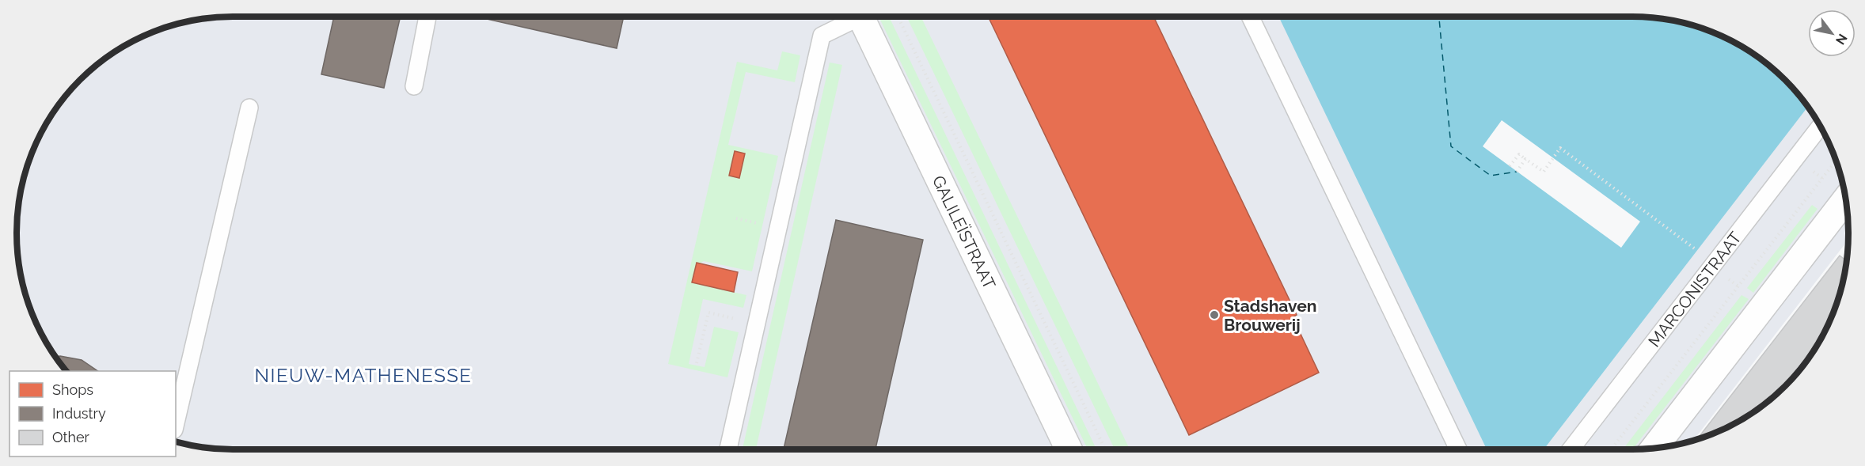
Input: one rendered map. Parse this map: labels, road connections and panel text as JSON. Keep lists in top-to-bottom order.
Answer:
{
  "streets": {
    "street": ["GALILEÏSTRAAT"],
    "lane": ["MARCONISTRAAT"]
  },
  "districts": ["NIEUW-MATHENESSE"],
  "places": ["Stadshaven Brouwerij"],
  "legend": ["Shops", "Industry", "Other"],
  "north": "bottom right"
}
